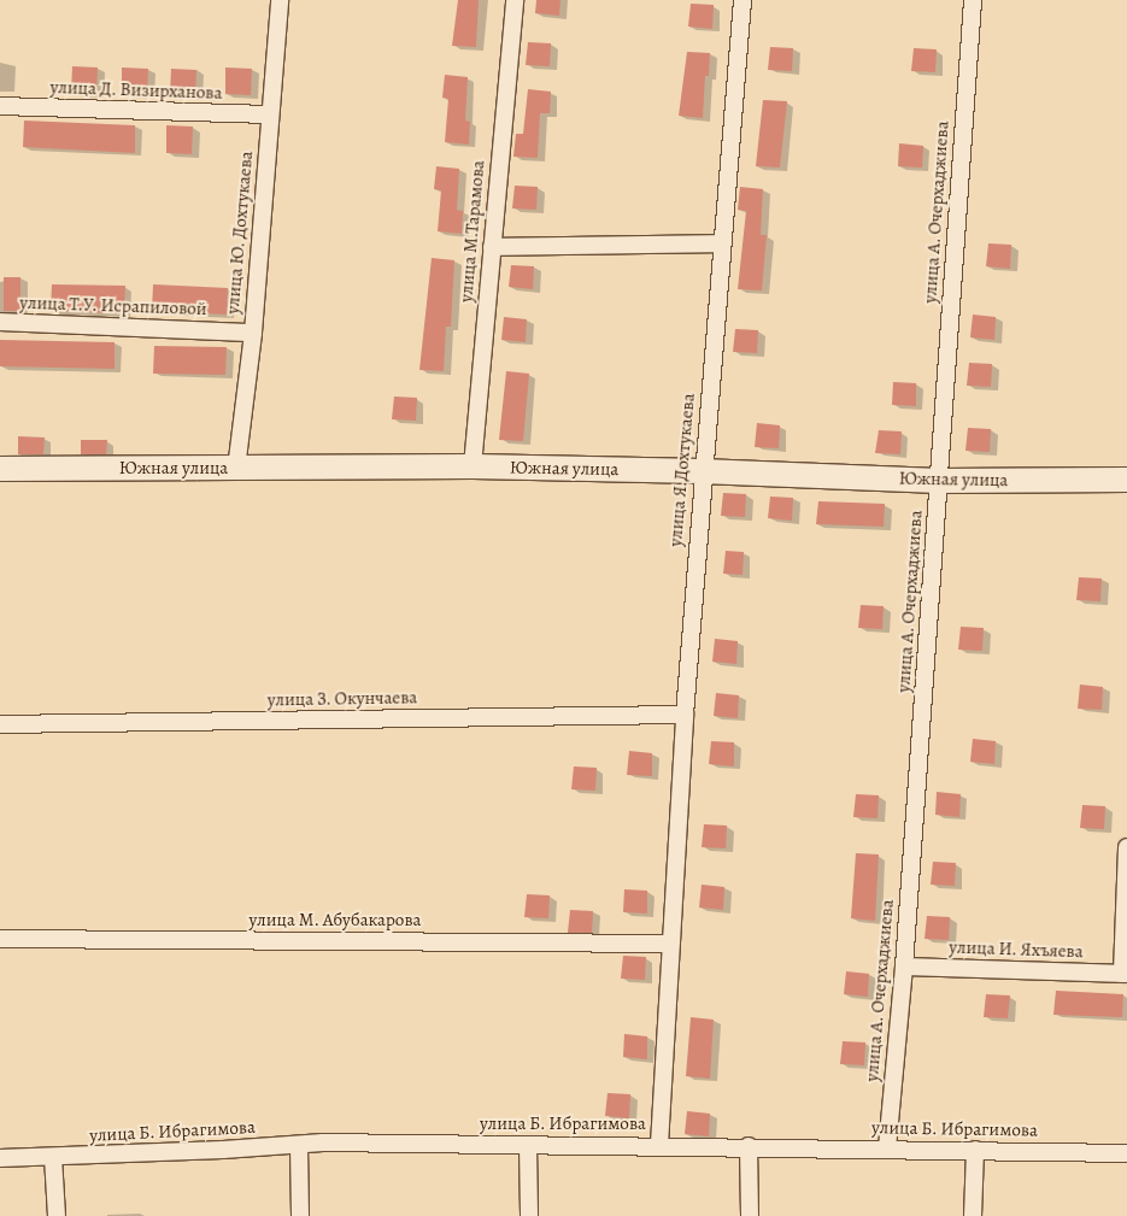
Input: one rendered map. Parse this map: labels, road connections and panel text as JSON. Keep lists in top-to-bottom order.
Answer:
{
  "streets": {
    "main road": ["Южная улица"],
    "street": [
      "улица Д. Визирханова",
      "улица А. Очерхаджиева",
      "улица М.Тарамова",
      "улица Ю. Дохтукаева",
      "улица Т.У. Исрапиловой",
      "улица Я.Дохтукаева",
      "улица З. Окунчаева",
      "улица М. Абубакарова",
      "улица И. Яхъяева",
      "улица Б. Ибрагимова"
    ]
  },
  "crossings": [
    ["улица Д. Визирханова", "улица Ю. Дохтукаева"],
    ["улица А. Очерхаджиева", "Южная улица"],
    ["улица А. Очерхаджиева", "улица И. Яхъяева"],
    ["улица А. Очерхаджиева", "улица Б. Ибрагимова"],
    ["улица М.Тарамова", "Южная улица"],
    ["улица Ю. Дохтукаева", "улица Т.У. Исрапиловой"],
    ["улица Ю. Дохтукаева", "Южная улица"],
    ["Южная улица", "улица Я.Дохтукаева"],
    ["улица Я.Дохтукаева", "улица З. Окунчаева"],
    ["улица Я.Дохтукаева", "улица М. Абубакарова"],
    ["улица Я.Дохтукаева", "улица Б. Ибрагимова"]
  ]
}
